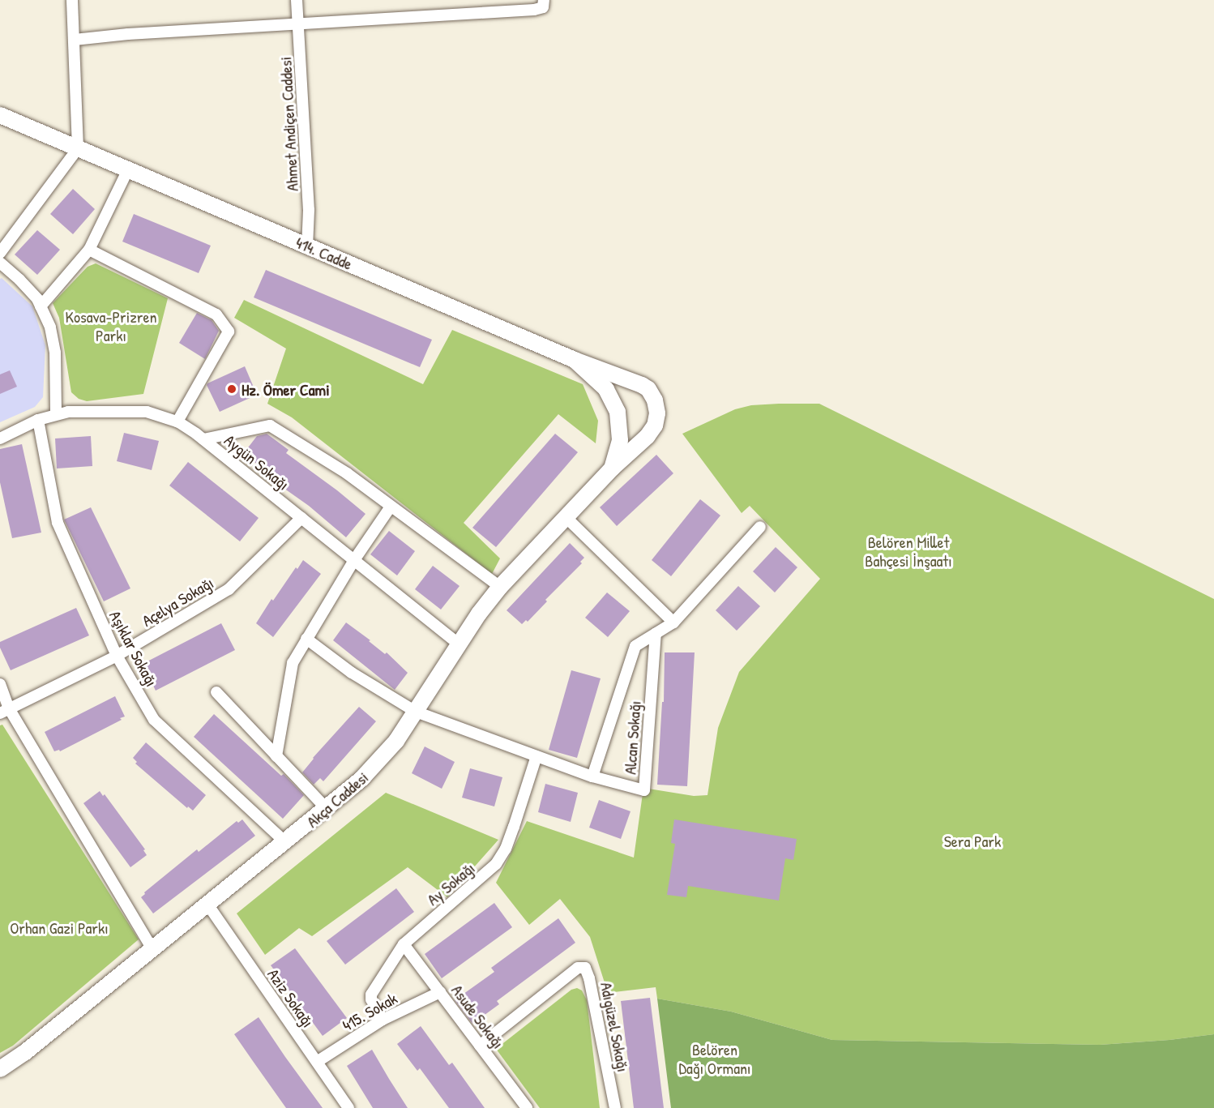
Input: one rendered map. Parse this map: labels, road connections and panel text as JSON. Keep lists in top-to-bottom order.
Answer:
{
  "streets": {
    "main road": ["414. Cadde", "Akça Caddesi"],
    "street": [
      "Ahmet Andiçen Caddesi",
      "Aygün Sokağı",
      "Açelya Sokağı",
      "Aşıklar Sokağı",
      "Alcan Sokağı",
      "Ay Sokağı",
      "Aziz Sokağı",
      "415. Sokak",
      "Asude Sokağı",
      "Adıgüzel Sokağı"
    ]
  },
  "crossings": [
    ["Ahmet Andiçen Caddesi", "414. Cadde"],
    ["414. Cadde", "Akça Caddesi"],
    ["Aygün Sokağı", "Açelya Sokağı"],
    ["Aygün Sokağı", "Aşıklar Sokağı"],
    ["Aygün Sokağı", "Akça Caddesi"],
    ["Açelya Sokağı", "Aşıklar Sokağı"],
    ["Aşıklar Sokağı", "Akça Caddesi"],
    ["Alcan Sokağı", "Akça Caddesi"],
    ["Alcan Sokağı", "Ay Sokağı"],
    ["Akça Caddesi", "Aziz Sokağı"],
    ["Ay Sokağı", "415. Sokak"],
    ["Ay Sokağı", "Asude Sokağı"],
    ["Aziz Sokağı", "415. Sokak"],
    ["415. Sokak", "Asude Sokağı"],
    ["Asude Sokağı", "Adıgüzel Sokağı"]
  ],
  "parks": [
    "Kosava-Prizren Parkı",
    "Belören Millet Bahçesi İnşaatı",
    "Sera Park",
    "Orhan Gazi Parkı",
    "Belören Dağı Ormanı"
  ],
  "places": ["Hz. Ömer Cami"]
}
